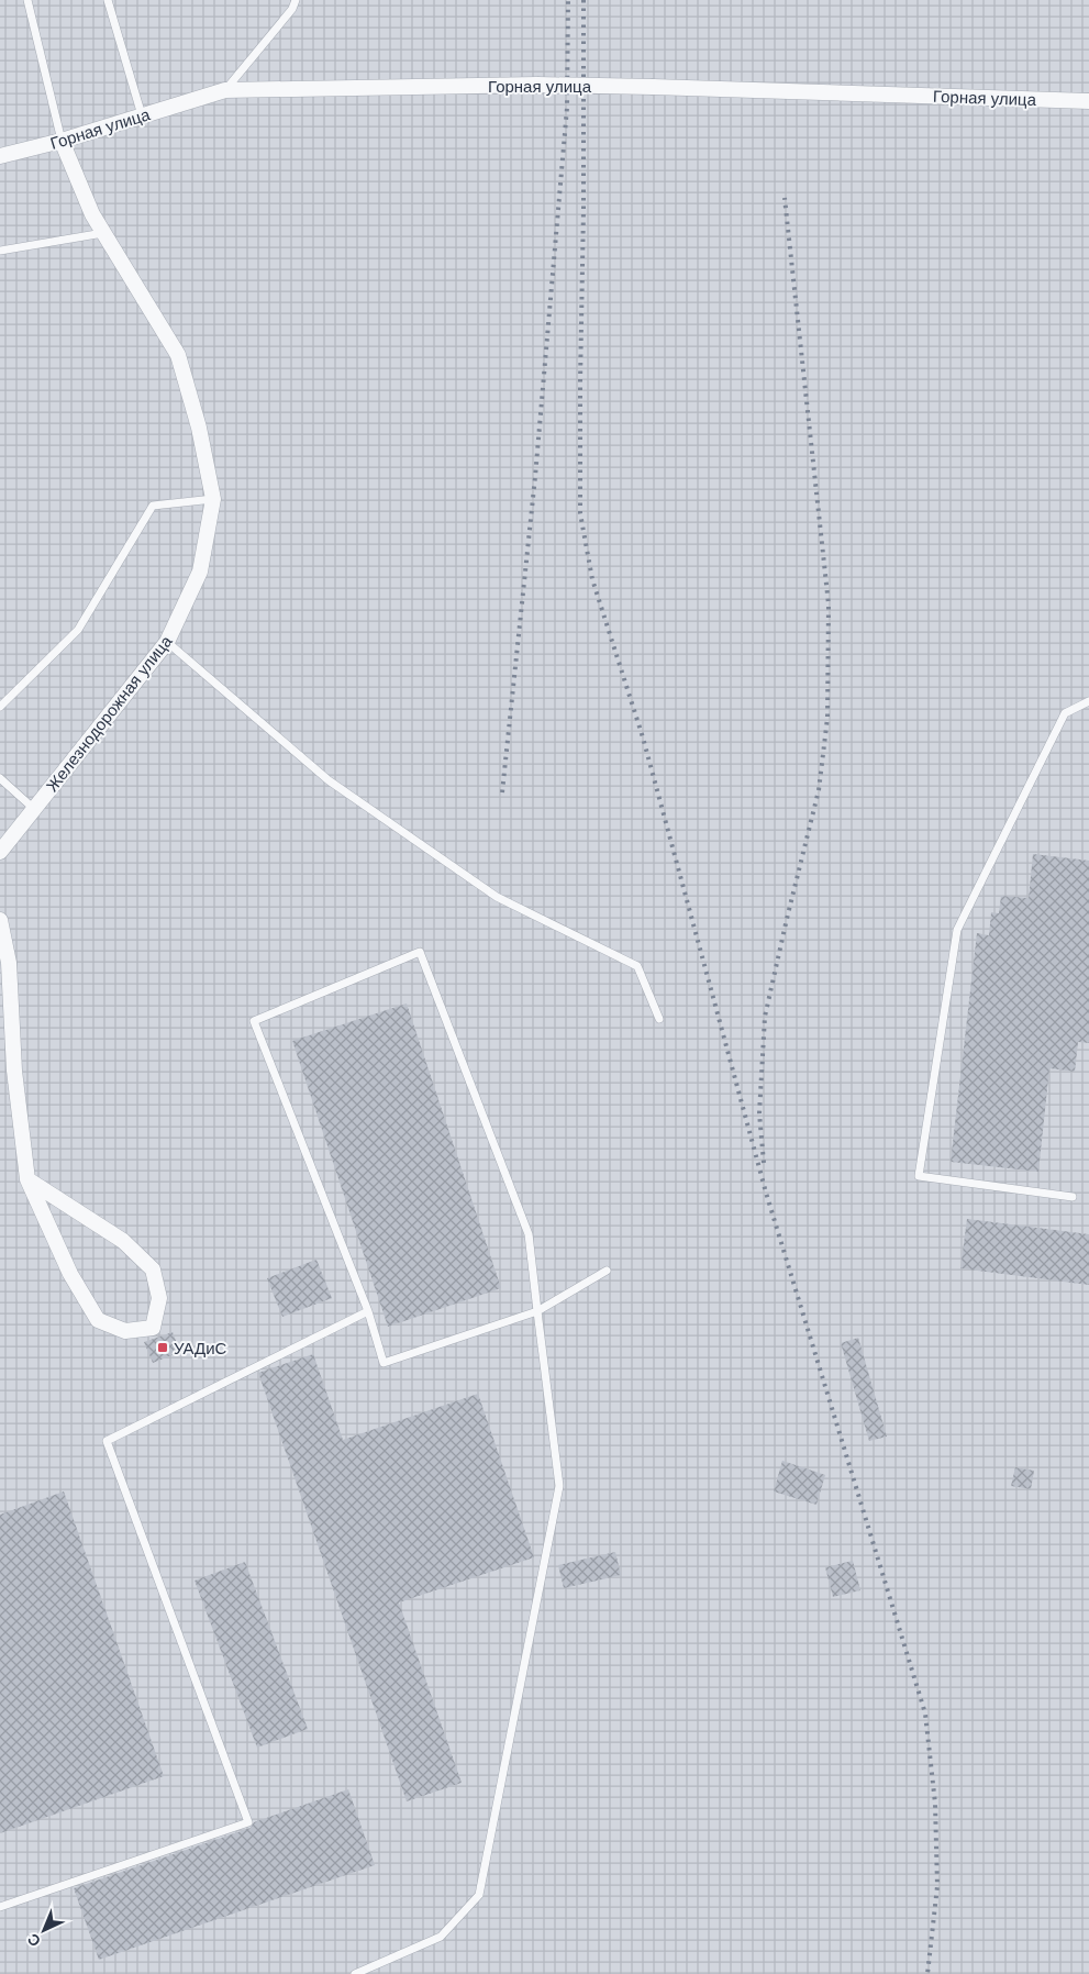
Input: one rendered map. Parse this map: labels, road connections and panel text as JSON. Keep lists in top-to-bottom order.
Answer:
{
  "streets": {
    "street": ["Горная улица", "Железнодорожная улица"]
  },
  "crossings": [
    ["Горная улица", "Железнодорожная улица"]
  ],
  "places": {
    "transit": ["УАДиС"]
  },
  "north": "bottom left"
}
